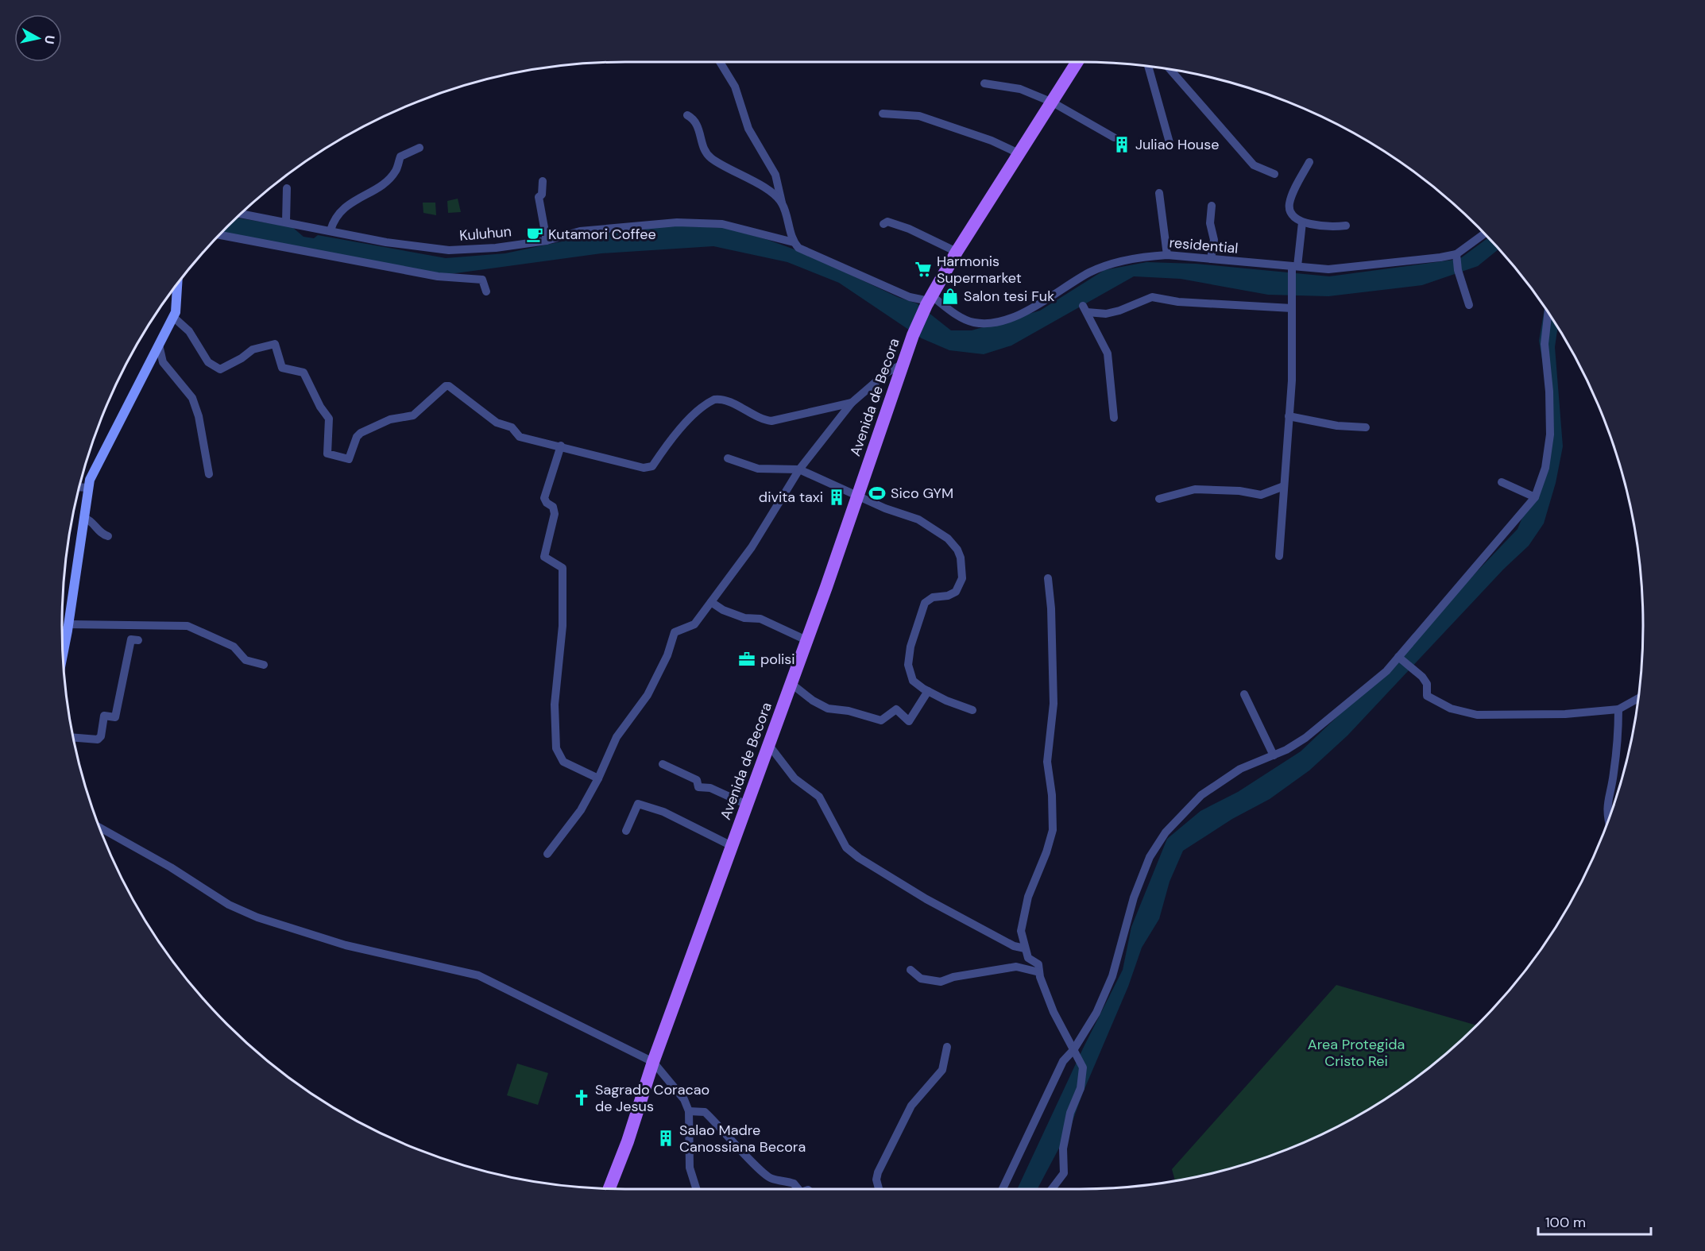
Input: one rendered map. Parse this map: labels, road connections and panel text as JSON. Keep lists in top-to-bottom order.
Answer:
{
  "streets": {
    "main road": ["Avenida de Becora"],
    "street": ["Kuluhun", "residential"]
  },
  "crossings": [
    ["Kuluhun", "residential"],
    ["Kuluhun", "Avenida de Becora"],
    ["residential", "Avenida de Becora"]
  ],
  "parks": ["Area Protegida Cristo Rei"],
  "places": {
    "building": ["Juliao House", "divita taxi", "Salao Madre Canossiana Becora"],
    "cafe": ["Kutamori Coffee"],
    "supermarket": ["Harmonis Supermarket"],
    "shop": ["Salon tesi Fuk"],
    "sports": ["Sico GYM"],
    "office": ["polisi"],
    "church": ["Sagrado Coracao de Jesus"]
  },
  "scale_bar": "100 m",
  "north": "right"
}
